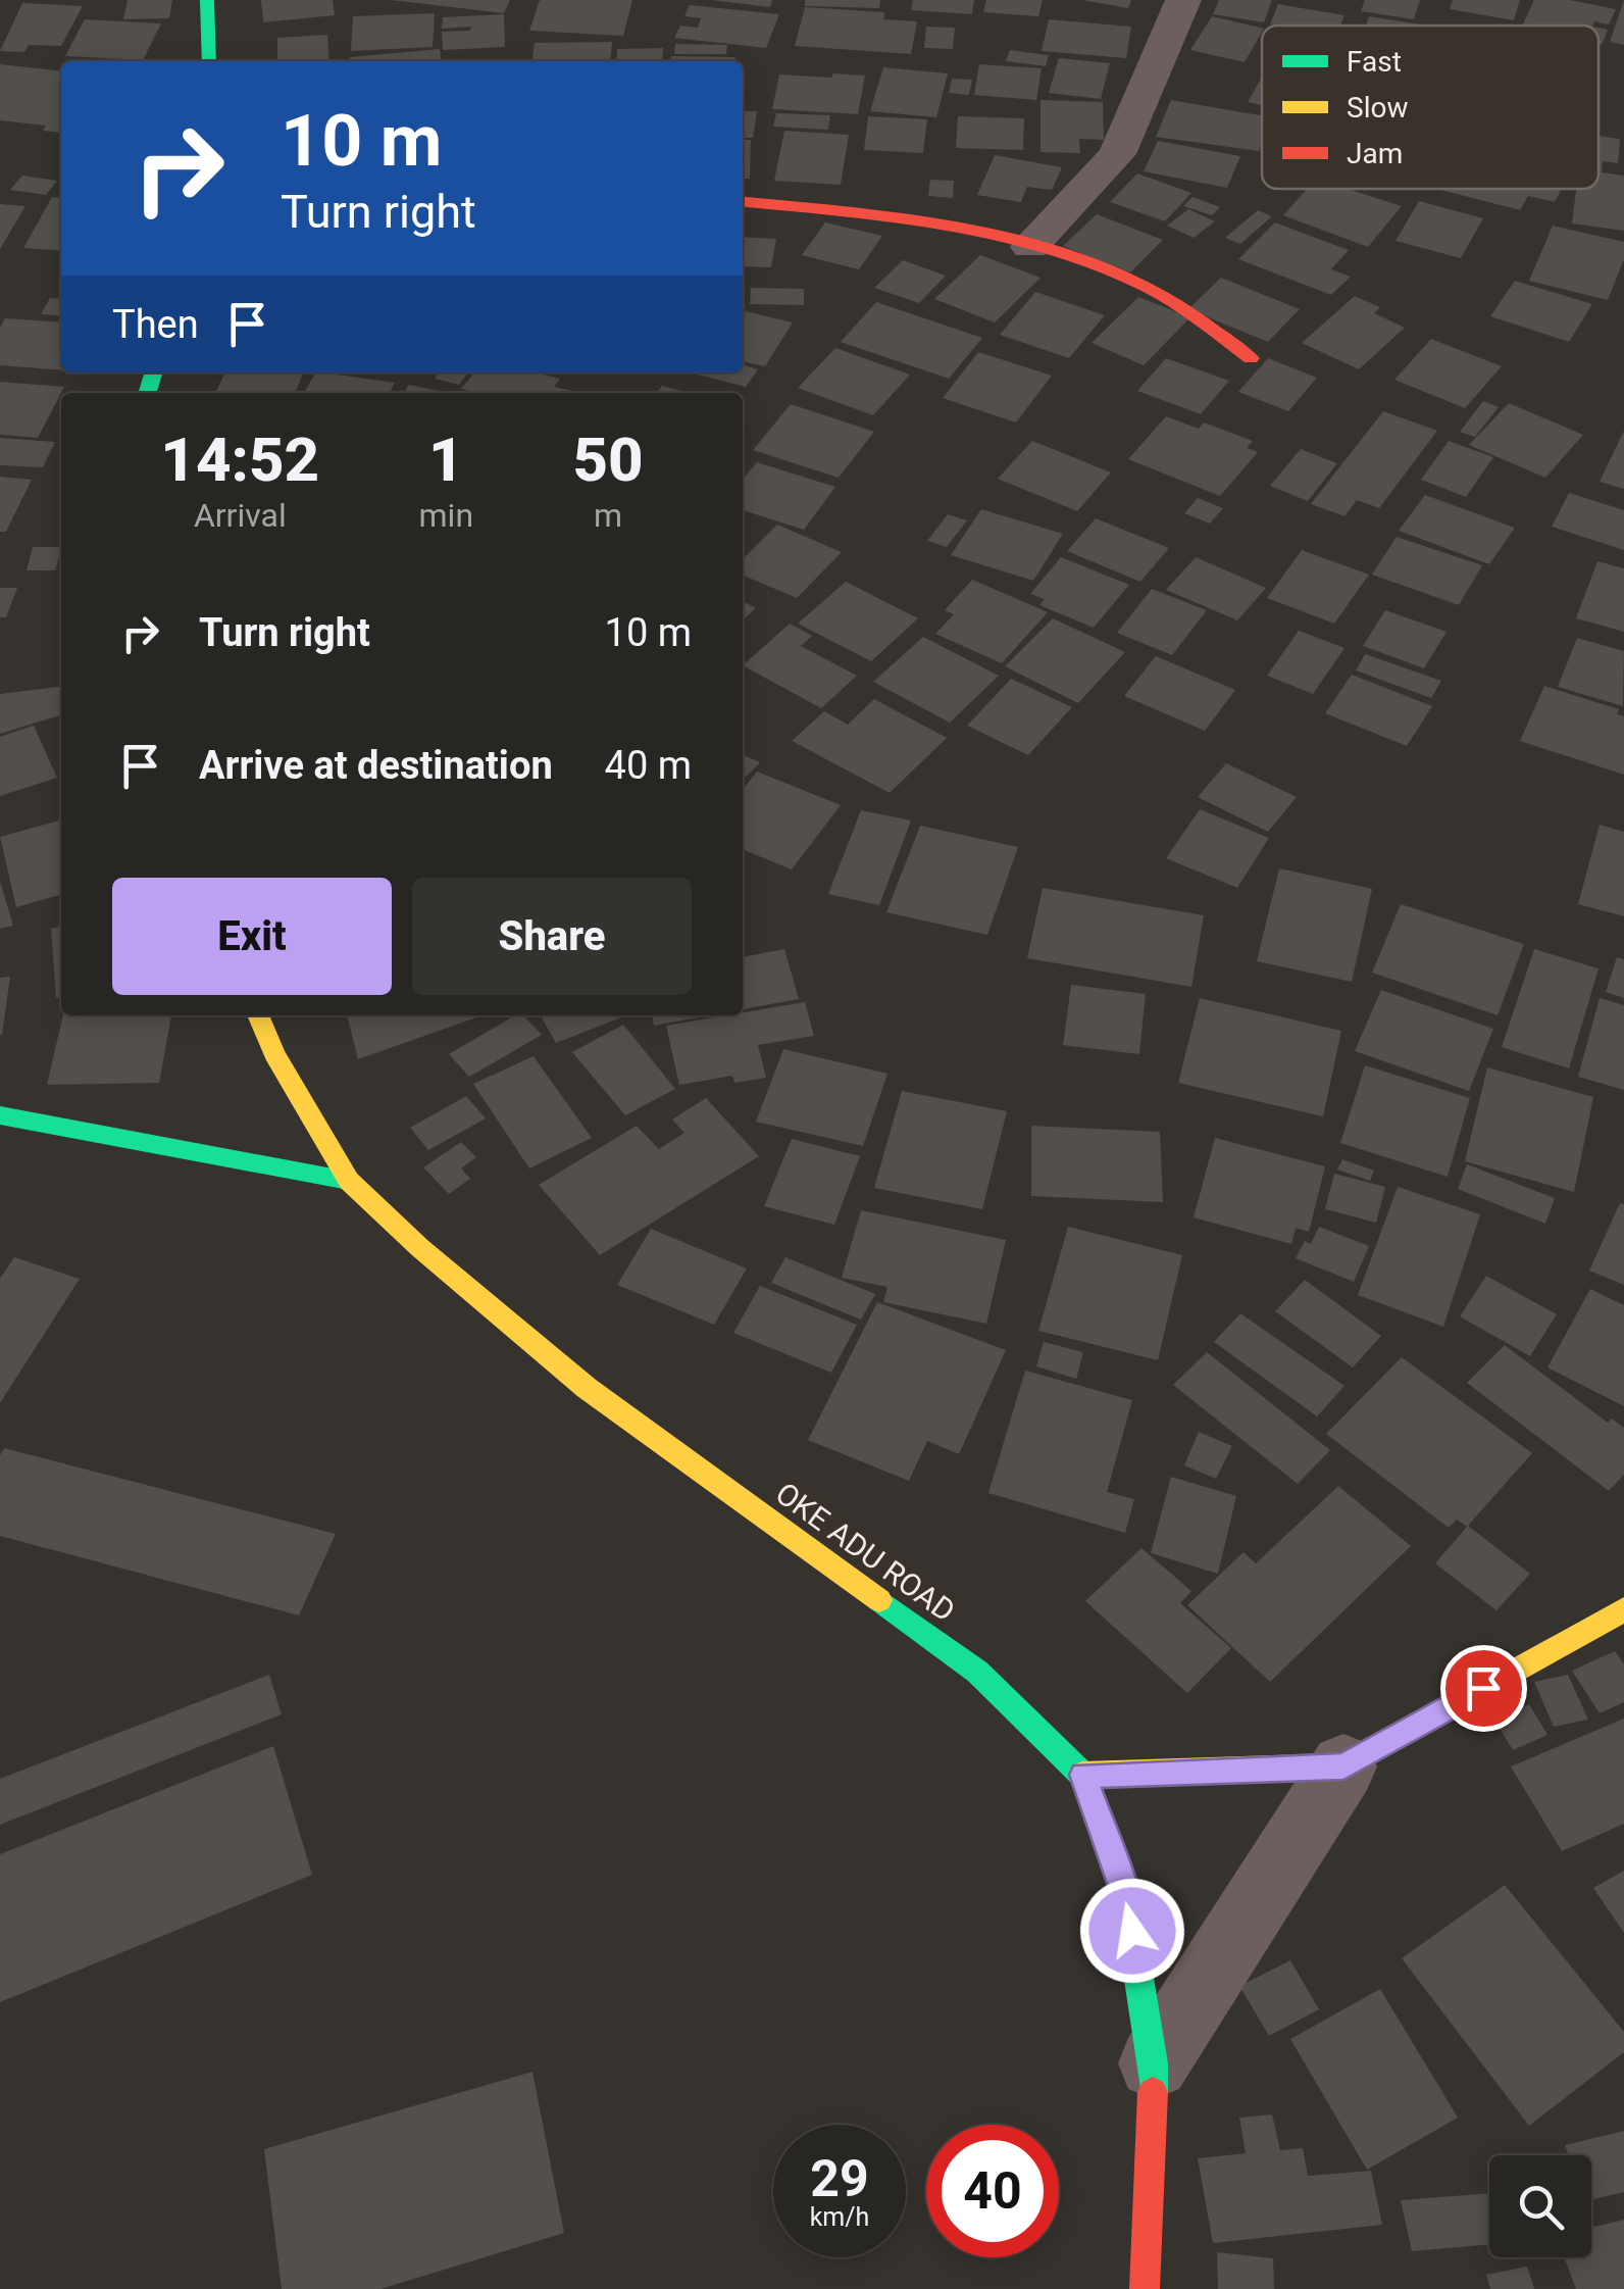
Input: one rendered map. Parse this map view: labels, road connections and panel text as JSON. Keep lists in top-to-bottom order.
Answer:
{
  "streets": {
    "street": ["OKE ADU ROAD"]
  },
  "legend": ["Fast", "Slow", "Jam"],
  "page": {
    "turn": ["10 m", "Turn right"],
    "then": "Then",
    "eta": [
      "14:52",
      "Arrival",
      "1",
      "min",
      "50",
      "m"
    ],
    "list": [
      {
        "name": "Turn right",
        "value": "10 m"
      },
      {
        "name": "Arrive at destination",
        "value": "40 m"
      }
    ],
    "buttons": ["Exit", "Share"],
    "speed": "29 km/h",
    "limit": "40"
  }
}
